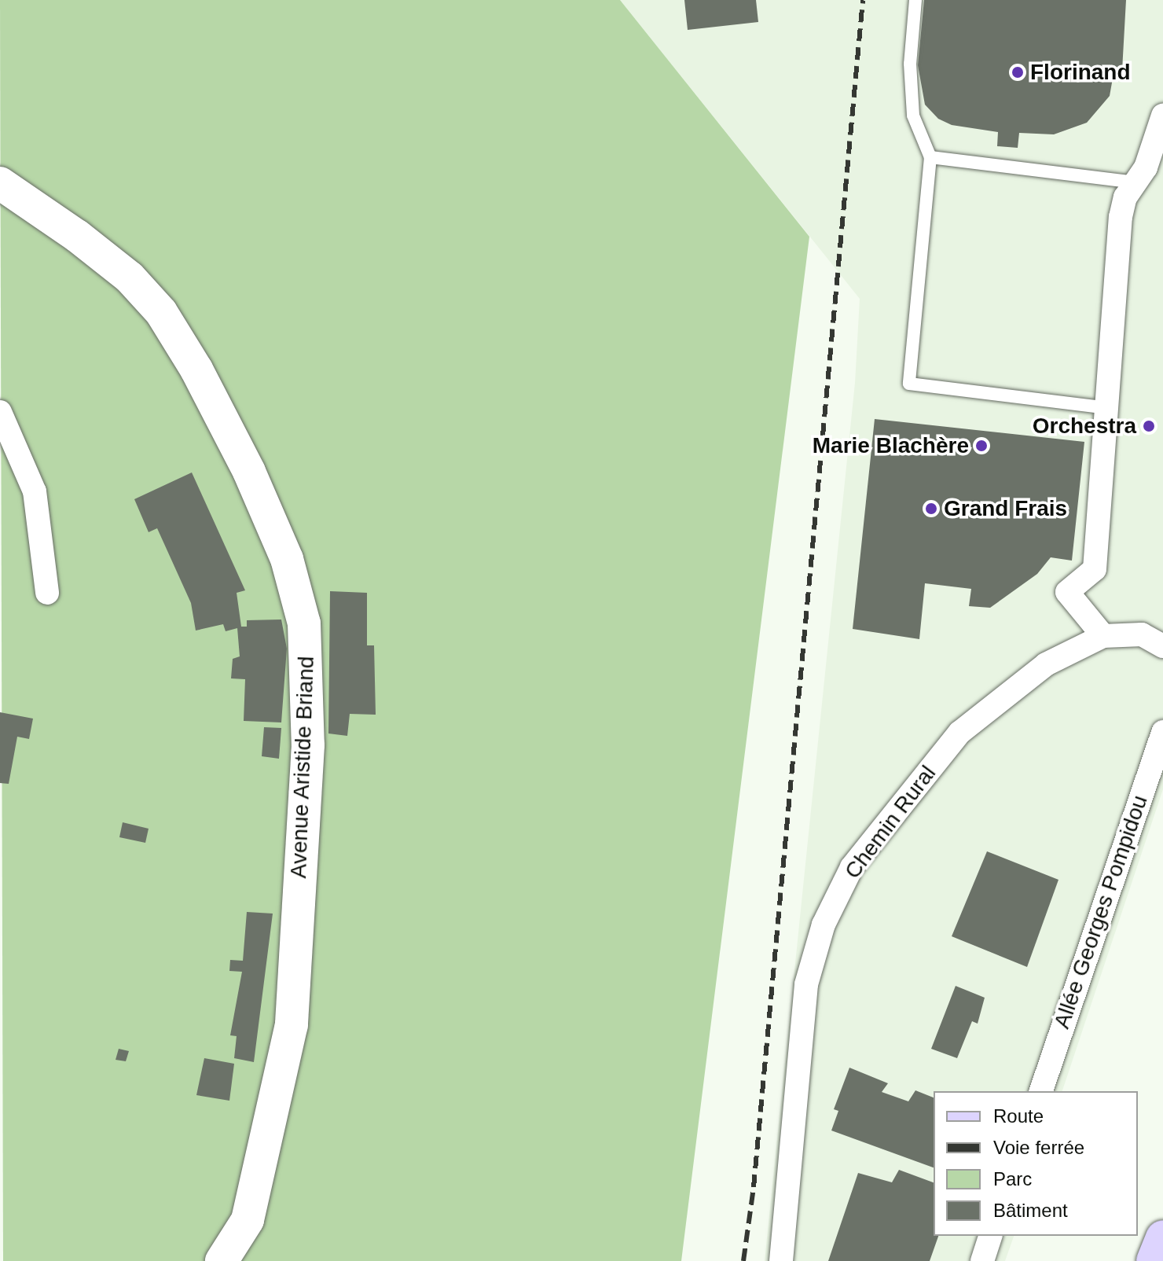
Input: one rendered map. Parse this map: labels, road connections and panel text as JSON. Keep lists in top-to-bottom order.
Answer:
{
  "streets": {
    "main road": ["Avenue Aristide Briand"],
    "street": ["Chemin Rural", "Allée Georges Pompidou"]
  },
  "places": [
    "Florinand",
    "Orchestra",
    "Marie Blachère",
    "Grand Frais"
  ],
  "legend": [
    "Route",
    "Voie ferrée",
    "Parc",
    "Bâtiment"
  ]
}
